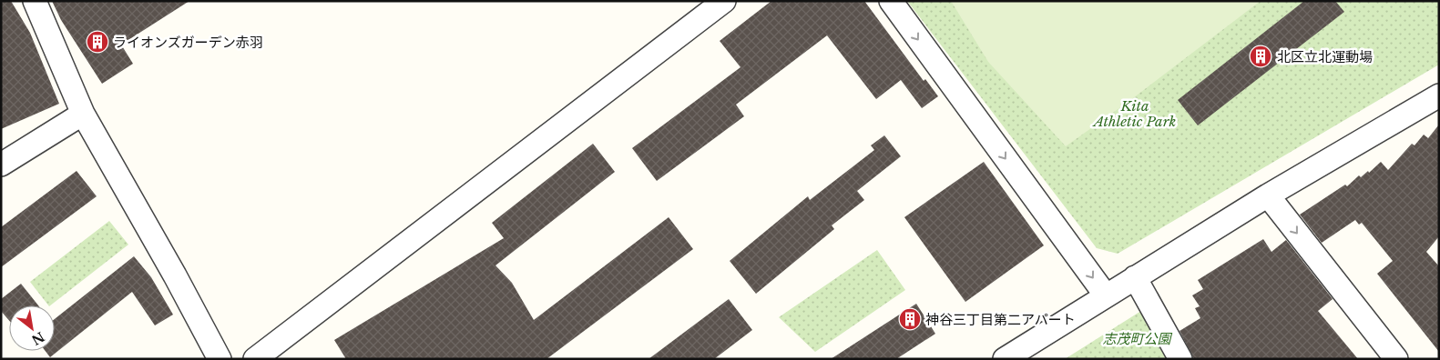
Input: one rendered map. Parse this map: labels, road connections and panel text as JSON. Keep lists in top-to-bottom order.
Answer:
{
  "parks": ["Kita Athletic Park", "志茂町公園"],
  "places": {
    "building": ["ライオンズガーデン赤羽", "北区立北運動場", "神谷三丁目第二アパート"]
  },
  "north": "bottom right"
}
